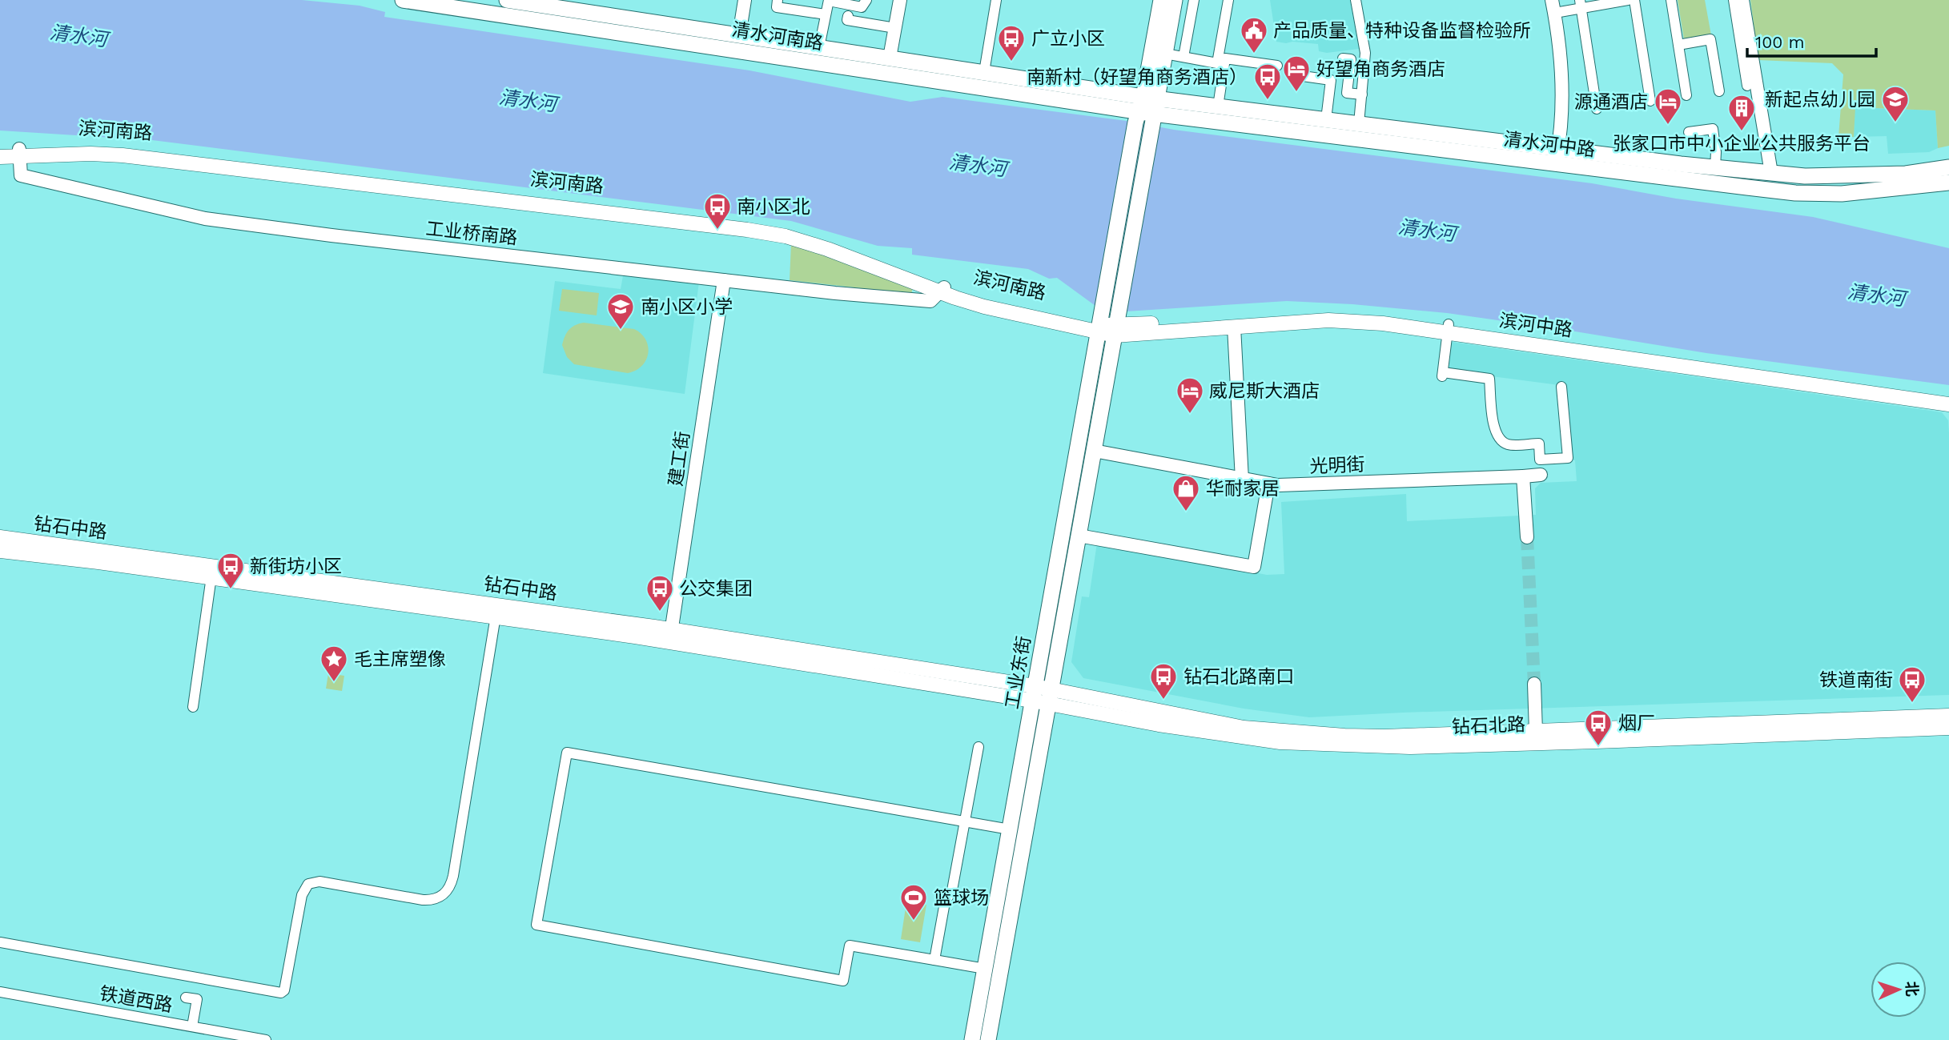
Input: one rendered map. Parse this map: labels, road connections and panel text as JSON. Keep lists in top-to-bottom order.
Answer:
{
  "streets": {
    "main road": [
      "清水河南路",
      "滨河南路",
      "清水河中路",
      "滨河中路",
      "钻石中路",
      "工业东街",
      "钻石北路"
    ],
    "street": [
      "工业桥南路",
      "建工街",
      "光明街",
      "铁道西路"
    ]
  },
  "crossings": [
    ["清水河南路", "清水河中路"],
    ["清水河南路", "工业东街"],
    ["滨河南路", "工业桥南路"],
    ["滨河南路", "滨河中路"],
    ["滨河南路", "工业东街"],
    ["清水河中路", "工业东街"],
    ["工业桥南路", "建工街"],
    ["滨河中路", "工业东街"],
    ["建工街", "钻石中路"],
    ["光明街", "工业东街"],
    ["钻石中路", "工业东街"],
    ["钻石中路", "钻石北路"],
    ["工业东街", "钻石北路"]
  ],
  "water": ["清水河"],
  "places": {
    "public building": ["产品质量、特种设备监督检验所"],
    "bus stop": [
      "广立小区",
      "南新村（好望角商务酒店）",
      "南小区北",
      "新街坊小区",
      "公交集团",
      "钻石北路南口",
      "铁道南街",
      "烟厂"
    ],
    "hotel": ["好望角商务酒店", "源通酒店", "威尼斯大酒店"],
    "school or university": ["新起点幼儿园", "南小区小学"],
    "building": ["张家口市中小企业公共服务平台"],
    "shop": ["华耐家居"],
    "place": ["毛主席塑像"],
    "sports": ["篮球场"]
  },
  "scale_bar": "100 m",
  "north": "right"
}
